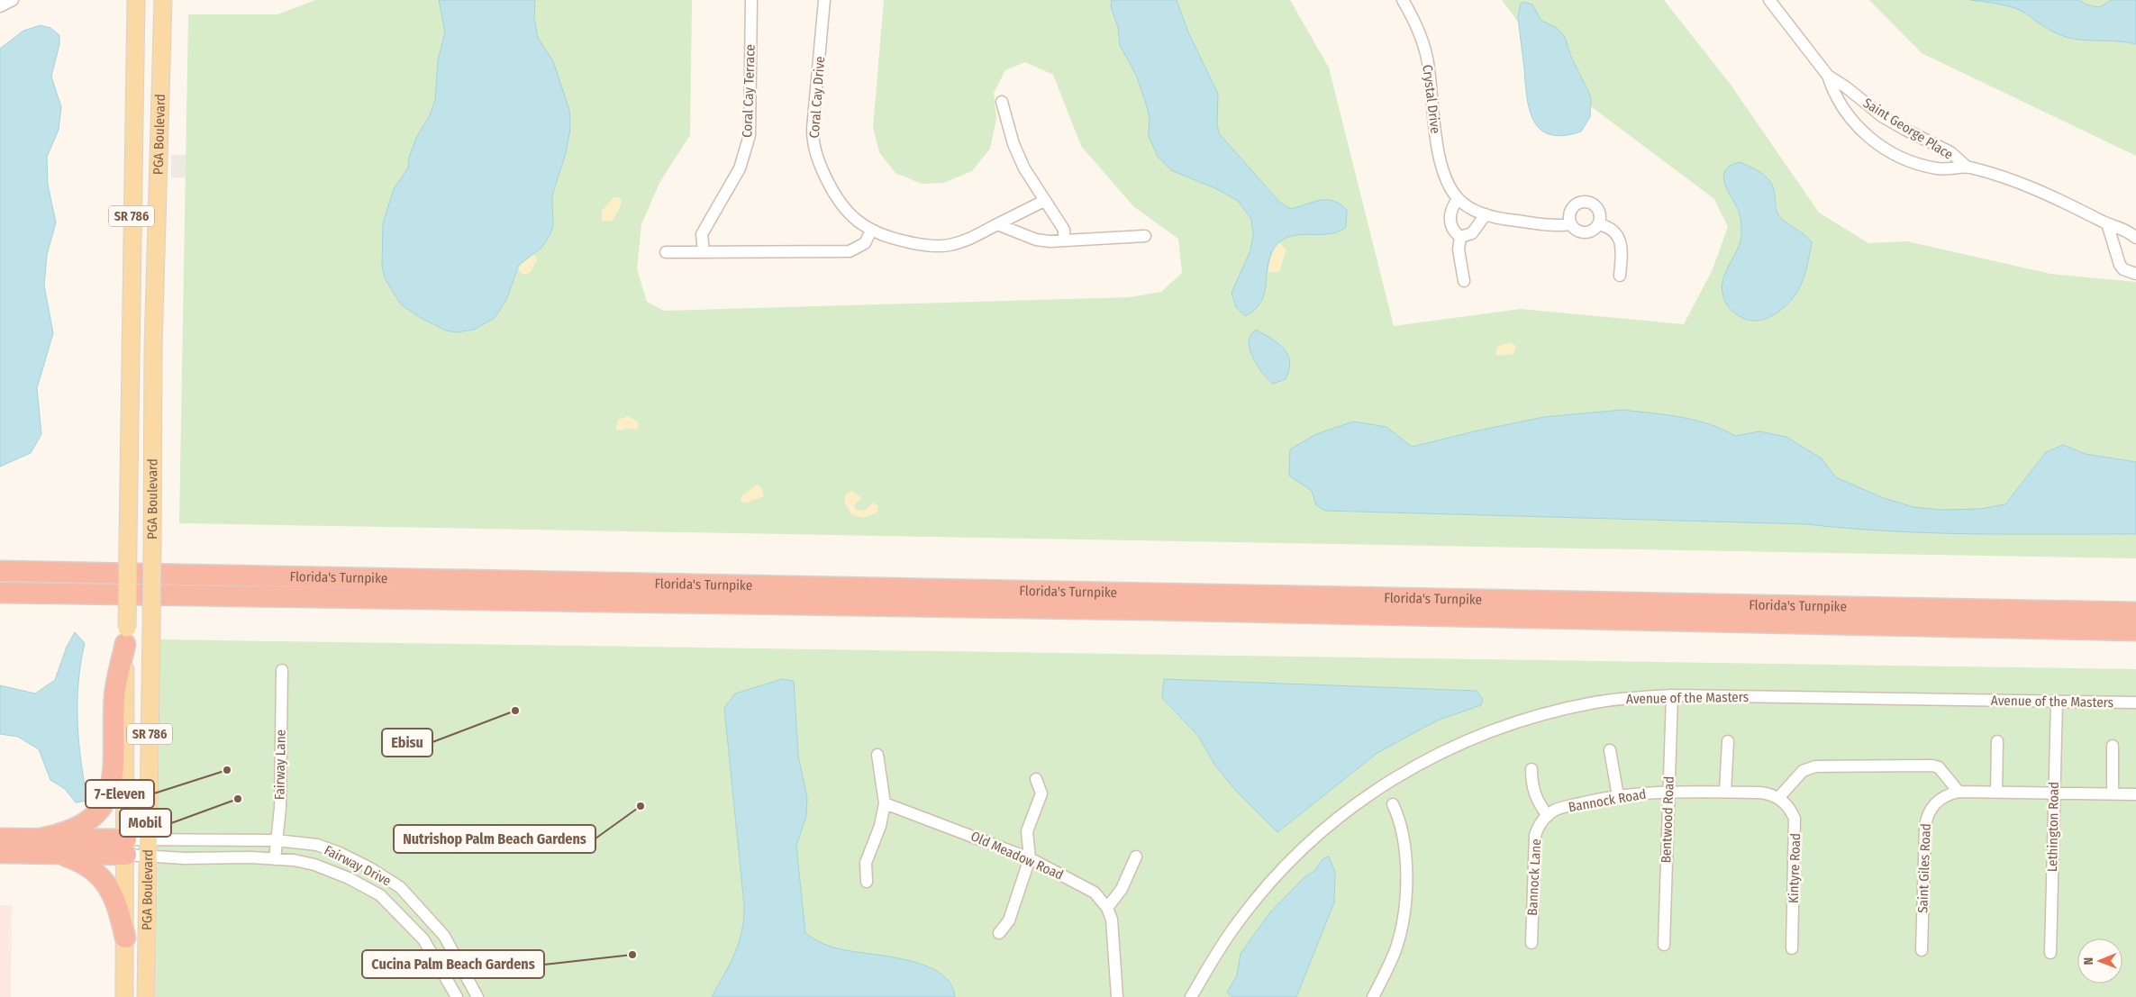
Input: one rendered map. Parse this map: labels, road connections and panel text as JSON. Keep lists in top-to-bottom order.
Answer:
{
  "streets": {
    "highway": ["Florida's Turnpike"],
    "main road": ["PGA Boulevard", "SR 786"],
    "street": [
      "Coral Cay Terrace",
      "Coral Cay Drive",
      "Crystal Drive",
      "Saint George Place",
      "Avenue of the Masters",
      "Fairway Lane",
      "Bannock Road",
      "Bentwood Road",
      "Lethington Road",
      "Old Meadow Road",
      "Fairway Drive",
      "Kintyre Road",
      "Saint Giles Road",
      "Bannock Lane"
    ]
  },
  "crossings": [
    ["PGA Boulevard", "Fairway Drive"],
    ["Avenue of the Masters", "Bentwood Road"],
    ["Avenue of the Masters", "Lethington Road"],
    ["Fairway Lane", "Fairway Drive"],
    ["Bannock Road", "Bentwood Road"],
    ["Bannock Road", "Bannock Lane"],
    ["Lethington Road", "Saint Giles Road"]
  ],
  "places": [
    "Ebisu",
    "7-Eleven",
    "Mobil",
    "Nutrishop Palm Beach Gardens",
    "Cucina Palm Beach Gardens"
  ],
  "north": "left"
}
